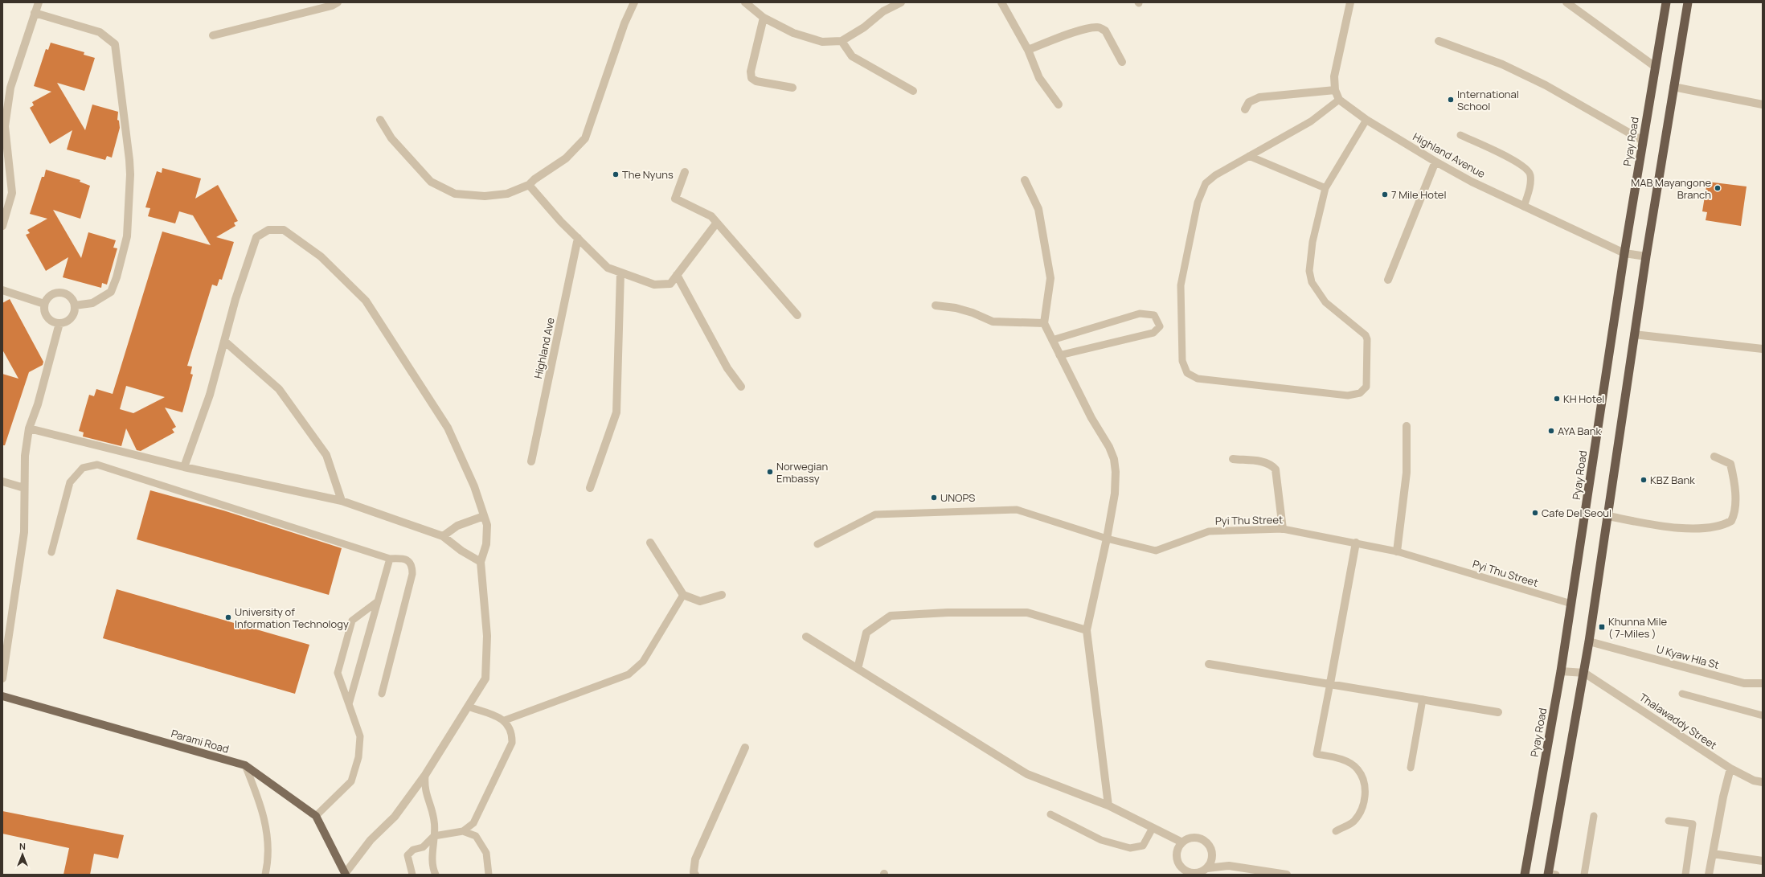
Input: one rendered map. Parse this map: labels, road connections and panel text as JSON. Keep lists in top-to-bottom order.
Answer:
{
  "streets": {
    "highway": ["Pyay Road"],
    "main road": ["Parami Road"],
    "street": [
      "Highland Avenue",
      "Highland Ave",
      "U Kyaw Hla St",
      "Thalawaddy Street"
    ],
    "lane": ["Pyi Thu Street"]
  },
  "crossings": [
    ["Pyay Road", "Highland Avenue"],
    ["Pyay Road", "Pyi Thu Street"]
  ],
  "places": {
    "other": [
      "International School",
      "The Nyuns",
      "MAB Mayangone Branch",
      "7 Mile Hotel",
      "KH Hotel",
      "AYA Bank",
      "Norwegian Embassy",
      "KBZ Bank",
      "UNOPS",
      "Cafe Del Seoul",
      "University of Information Technology"
    ],
    "transit": ["Khunna Mile ( 7-Miles )"]
  },
  "north": "top"
}
